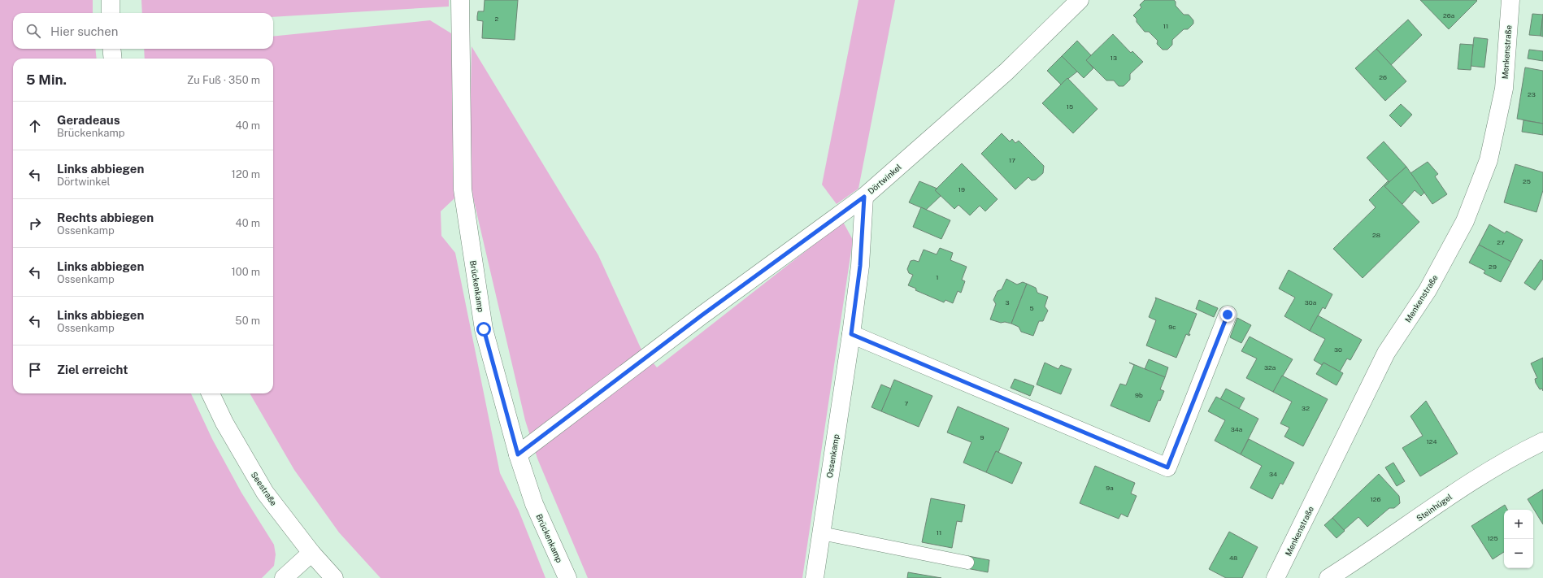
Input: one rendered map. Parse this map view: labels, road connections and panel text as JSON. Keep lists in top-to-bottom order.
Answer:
{
  "streets": {
    "street": [
      "Menkenstraße",
      "Dörtwinkel",
      "Brückenkamp",
      "Ossenkamp",
      "Seestraße",
      "Steinhügel"
    ]
  },
  "crossings": [
    ["Dörtwinkel", "Brückenkamp"],
    ["Dörtwinkel", "Ossenkamp"]
  ],
  "house_numbers": [
    "26a",
    "2",
    "11",
    "13",
    "26",
    "23",
    "15",
    "17",
    "25",
    "19",
    "28",
    "27",
    "29",
    "1",
    "3",
    "30a",
    "5",
    "9c",
    "30",
    "32a",
    "9b",
    "7",
    "32",
    "34a",
    "9",
    "124",
    "34",
    "9a",
    "126",
    "11",
    "125",
    "48"
  ],
  "page": {
    "search": "Hier suchen",
    "heading": ["5 Min.", "Zu Fuß · 350 m"],
    "list": [
      ["Geradeaus", "Brückenkamp", "40 m"],
      ["Links abbiegen", "Dörtwinkel", "120 m"],
      ["Rechts abbiegen", "Ossenkamp", "40 m"],
      ["Links abbiegen", "Ossenkamp", "100 m"],
      ["Links abbiegen", "Ossenkamp", "50 m"],
      "Ziel erreicht"
    ],
    "map_buttons": ["+", "−"]
  }
}
